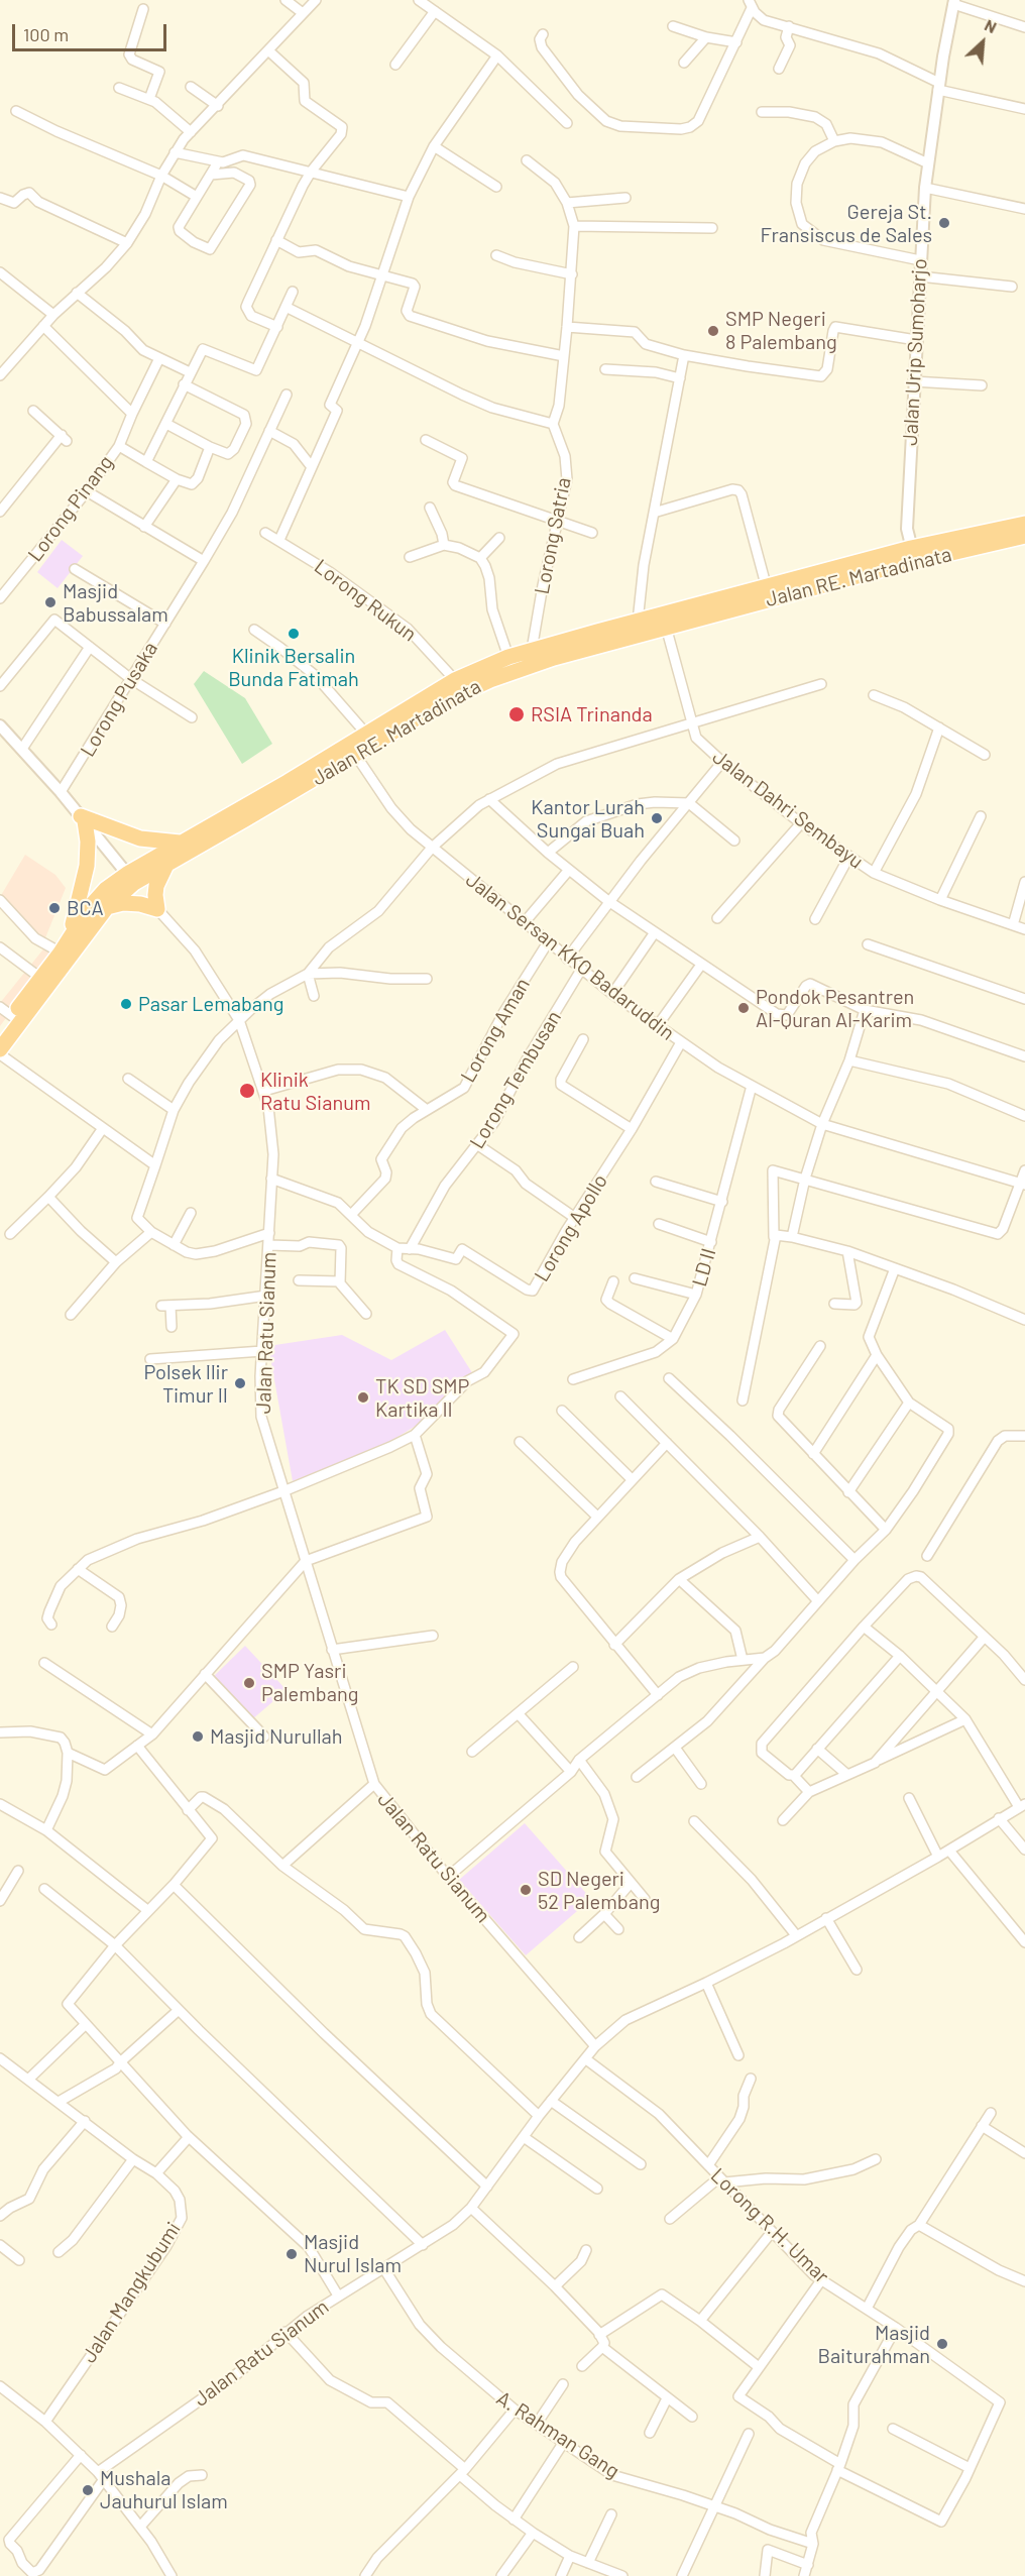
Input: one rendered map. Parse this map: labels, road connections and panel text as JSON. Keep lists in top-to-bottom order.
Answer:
{
  "streets": {
    "highway": ["Jalan RE. Martadinata"],
    "street": [
      "Jalan Urip Sumoharjo",
      "Lorong Pinang",
      "Lorong Satria",
      "Lorong Rukun",
      "Lorong Pusaka",
      "Jalan Dahri Sembayu",
      "Jalan Sersan KKO Badaruddin",
      "Lorong Aman",
      "Lorong Tembusan",
      "Lorong Apollo",
      "LD II",
      "Jalan Ratu Sianum",
      "Lorong R.H. Umar",
      "Jalan Mangkubumi",
      "A. Rahman Gang"
    ]
  },
  "crossings": [
    ["Jalan Urip Sumoharjo", "Jalan RE. Martadinata"],
    ["Jalan RE. Martadinata", "Jalan Dahri Sembayu"],
    ["Jalan RE. Martadinata", "Jalan Sersan KKO Badaruddin"],
    ["Jalan Sersan KKO Badaruddin", "Lorong Aman"],
    ["Jalan Sersan KKO Badaruddin", "Lorong Tembusan"],
    ["Jalan Sersan KKO Badaruddin", "Lorong Apollo"],
    ["Jalan Sersan KKO Badaruddin", "LD II"],
    ["Lorong Tembusan", "Lorong Apollo"],
    ["Jalan Ratu Sianum", "Lorong R.H. Umar"],
    ["Jalan Ratu Sianum", "A. Rahman Gang"]
  ],
  "places": [
    "Gereja St. Fransiscus de Sales",
    "SMP Negeri 8 Palembang",
    "Masjid Babussalam",
    "Klinik Bersalin Bunda Fatimah",
    "RSIA Trinanda",
    "Kantor Lurah Sungai Buah",
    "BCA",
    "Pasar Lemabang",
    "Pondok Pesantren Al-Quran Al-Karim",
    "Klinik Ratu Sianum",
    "Polsek Ilir Timur II",
    "TK SD SMP Kartika II",
    "SMP Yasri Palembang",
    "Masjid Nurullah",
    "SD Negeri 52 Palembang",
    "Masjid Nurul Islam",
    "Masjid Baiturahman",
    "Mushala Jauhurul Islam"
  ],
  "scale_bar": "100 m",
  "north": "top right"
}
